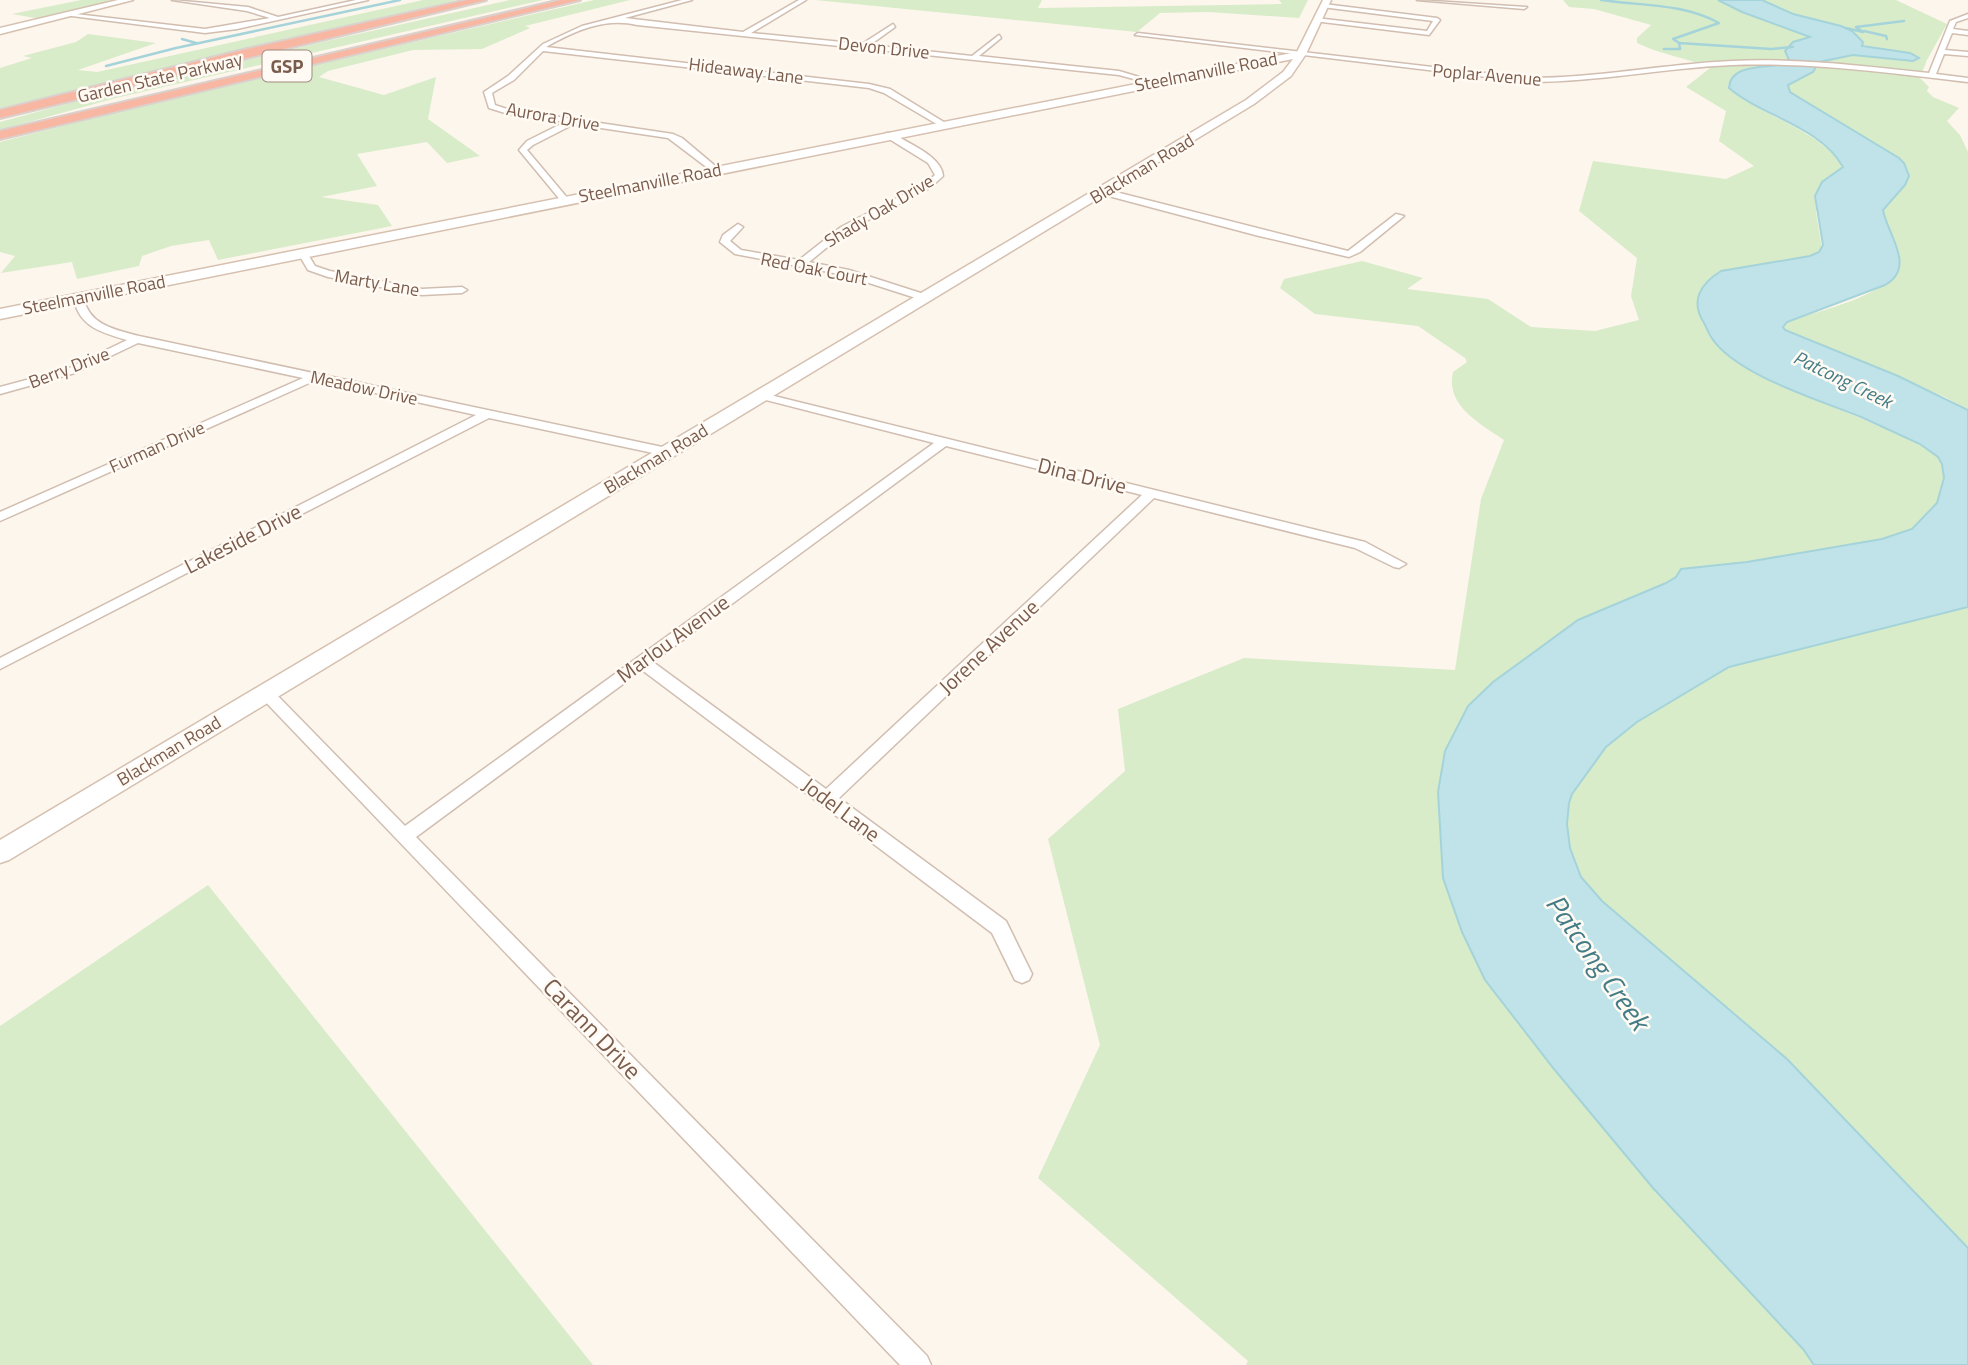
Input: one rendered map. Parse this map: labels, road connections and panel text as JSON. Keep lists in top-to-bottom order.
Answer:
{
  "streets": {
    "highway": ["GSP", "Garden State Parkway"],
    "main road": ["Steelmanville Road", "Blackman Road"],
    "street": [
      "Devon Drive",
      "Hideaway Lane",
      "Poplar Avenue",
      "Aurora Drive",
      "Shady Oak Drive",
      "Red Oak Court",
      "Marty Lane",
      "Berry Drive",
      "Meadow Drive",
      "Furman Drive",
      "Dina Drive",
      "Lakeside Drive",
      "Marlou Avenue",
      "Jorene Avenue",
      "Jodel Lane",
      "Carann Drive"
    ]
  },
  "crossings": [
    ["Devon Drive", "Steelmanville Road"],
    ["Devon Drive", "Aurora Drive"],
    ["Hideaway Lane", "Steelmanville Road"],
    ["Hideaway Lane", "Aurora Drive"],
    ["Steelmanville Road", "Poplar Avenue"],
    ["Steelmanville Road", "Aurora Drive"],
    ["Steelmanville Road", "Blackman Road"],
    ["Steelmanville Road", "Shady Oak Drive"],
    ["Steelmanville Road", "Marty Lane"],
    ["Steelmanville Road", "Meadow Drive"],
    ["Poplar Avenue", "Blackman Road"],
    ["Blackman Road", "Red Oak Court"],
    ["Blackman Road", "Meadow Drive"],
    ["Blackman Road", "Dina Drive"],
    ["Blackman Road", "Carann Drive"],
    ["Shady Oak Drive", "Red Oak Court"],
    ["Berry Drive", "Meadow Drive"],
    ["Meadow Drive", "Furman Drive"],
    ["Meadow Drive", "Lakeside Drive"],
    ["Dina Drive", "Marlou Avenue"],
    ["Dina Drive", "Jorene Avenue"],
    ["Marlou Avenue", "Jodel Lane"],
    ["Marlou Avenue", "Carann Drive"],
    ["Jorene Avenue", "Jodel Lane"]
  ],
  "water": ["Patcong Creek"]
}
